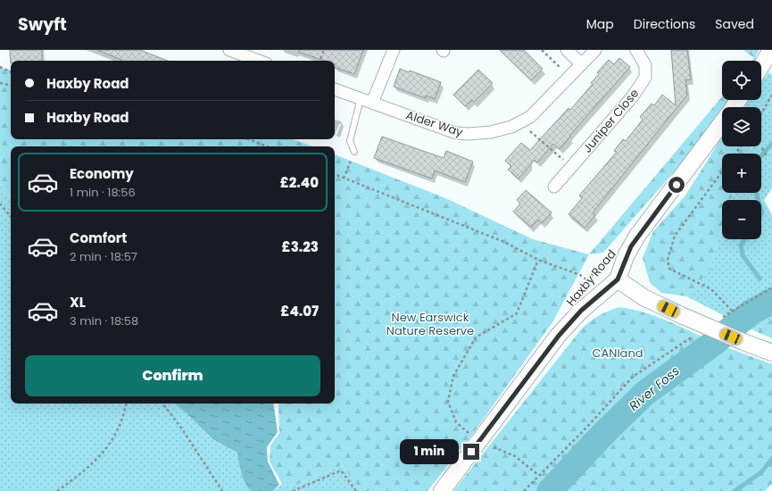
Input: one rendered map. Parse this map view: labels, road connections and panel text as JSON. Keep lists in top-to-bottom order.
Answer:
{
  "streets": {
    "street": ["Juniper Close", "Alder Way", "Haxby Road"]
  },
  "water": ["River Foss"],
  "parks": ["New Earswick Nature Reserve", "CANland"],
  "page": {
    "header": "Swyft",
    "nav": ["Map", "Directions", "Saved"],
    "map_buttons": ["+", "−"],
    "banner": ["Haxby Road", "Haxby Road"],
    "list": [
      {
        "name": "Economy",
        "note": "1 min · 18:56",
        "value": "£2.40"
      },
      {
        "name": "Comfort",
        "note": "2 min · 18:57",
        "value": "£3.23"
      },
      {
        "name": "XL",
        "note": "3 min · 18:58",
        "value": "£4.07"
      }
    ],
    "buttons": "Confirm",
    "bubble": "1 min"
  }
}
